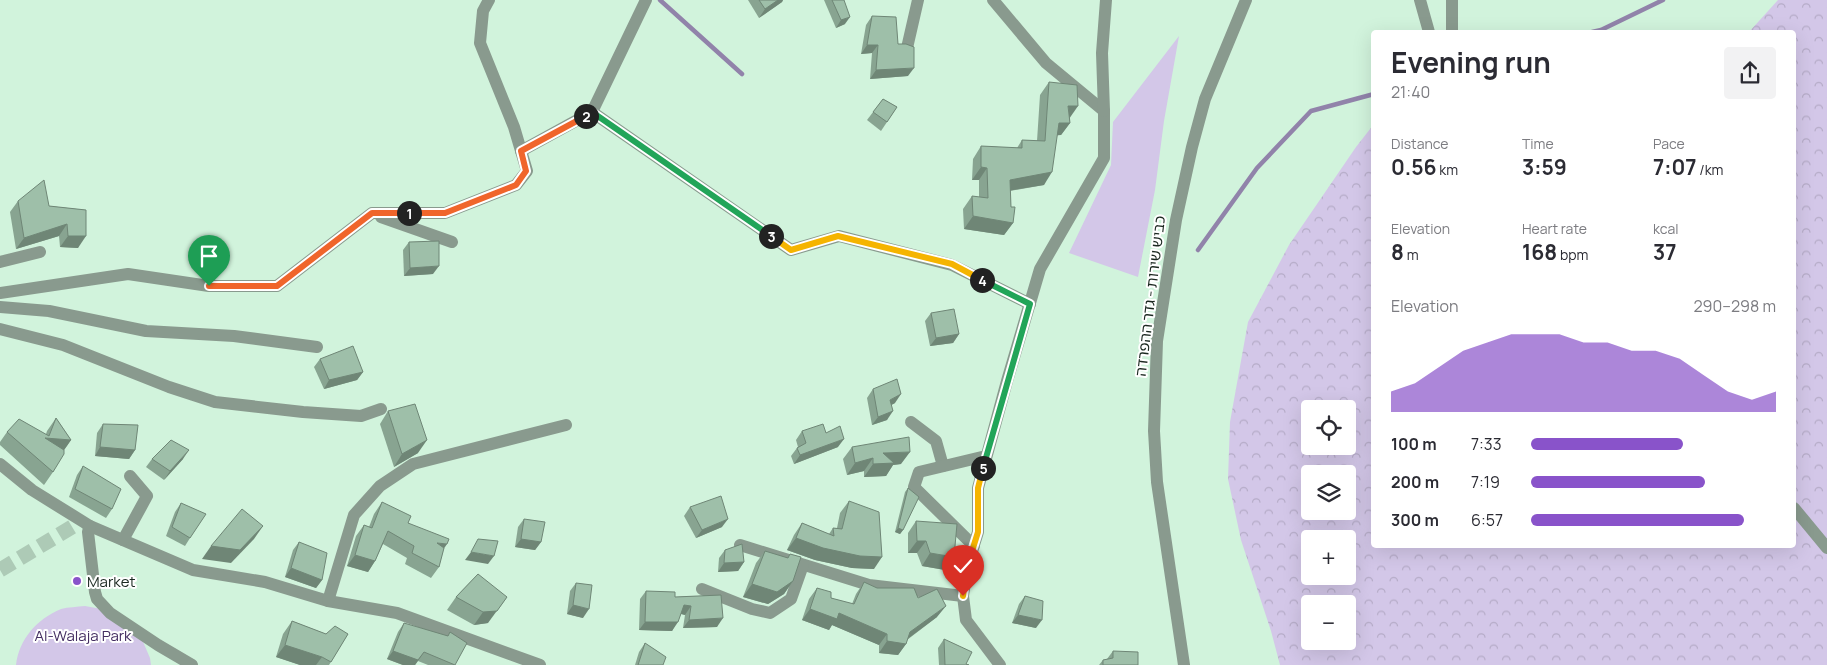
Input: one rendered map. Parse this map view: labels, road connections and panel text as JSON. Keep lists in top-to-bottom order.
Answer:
{
  "streets": {
    "street": ["כביש שירות - גדר ההפרדה"]
  },
  "parks": ["Al-Walaja Park"],
  "places": ["Market"],
  "page": {
    "heading": ["Evening run", "21:40"],
    "pins": [
      "2",
      "1",
      "3",
      "4",
      "5"
    ],
    "stats": [
      ["Distance", "0.56 km"],
      ["Time", "3:59"],
      ["Pace", "7:07 /km"],
      ["Elevation", "8 m"],
      ["Heart rate", "168 bpm"],
      ["kcal", "37"]
    ],
    "chart": ["Elevation", "290–298 m"],
    "map_buttons": ["+", "−"],
    "list": [
      {
        "name": "100 m",
        "note": "7:33"
      },
      {
        "name": "200 m",
        "note": "7:19"
      },
      {
        "name": "300 m",
        "note": "6:57"
      }
    ]
  }
}
